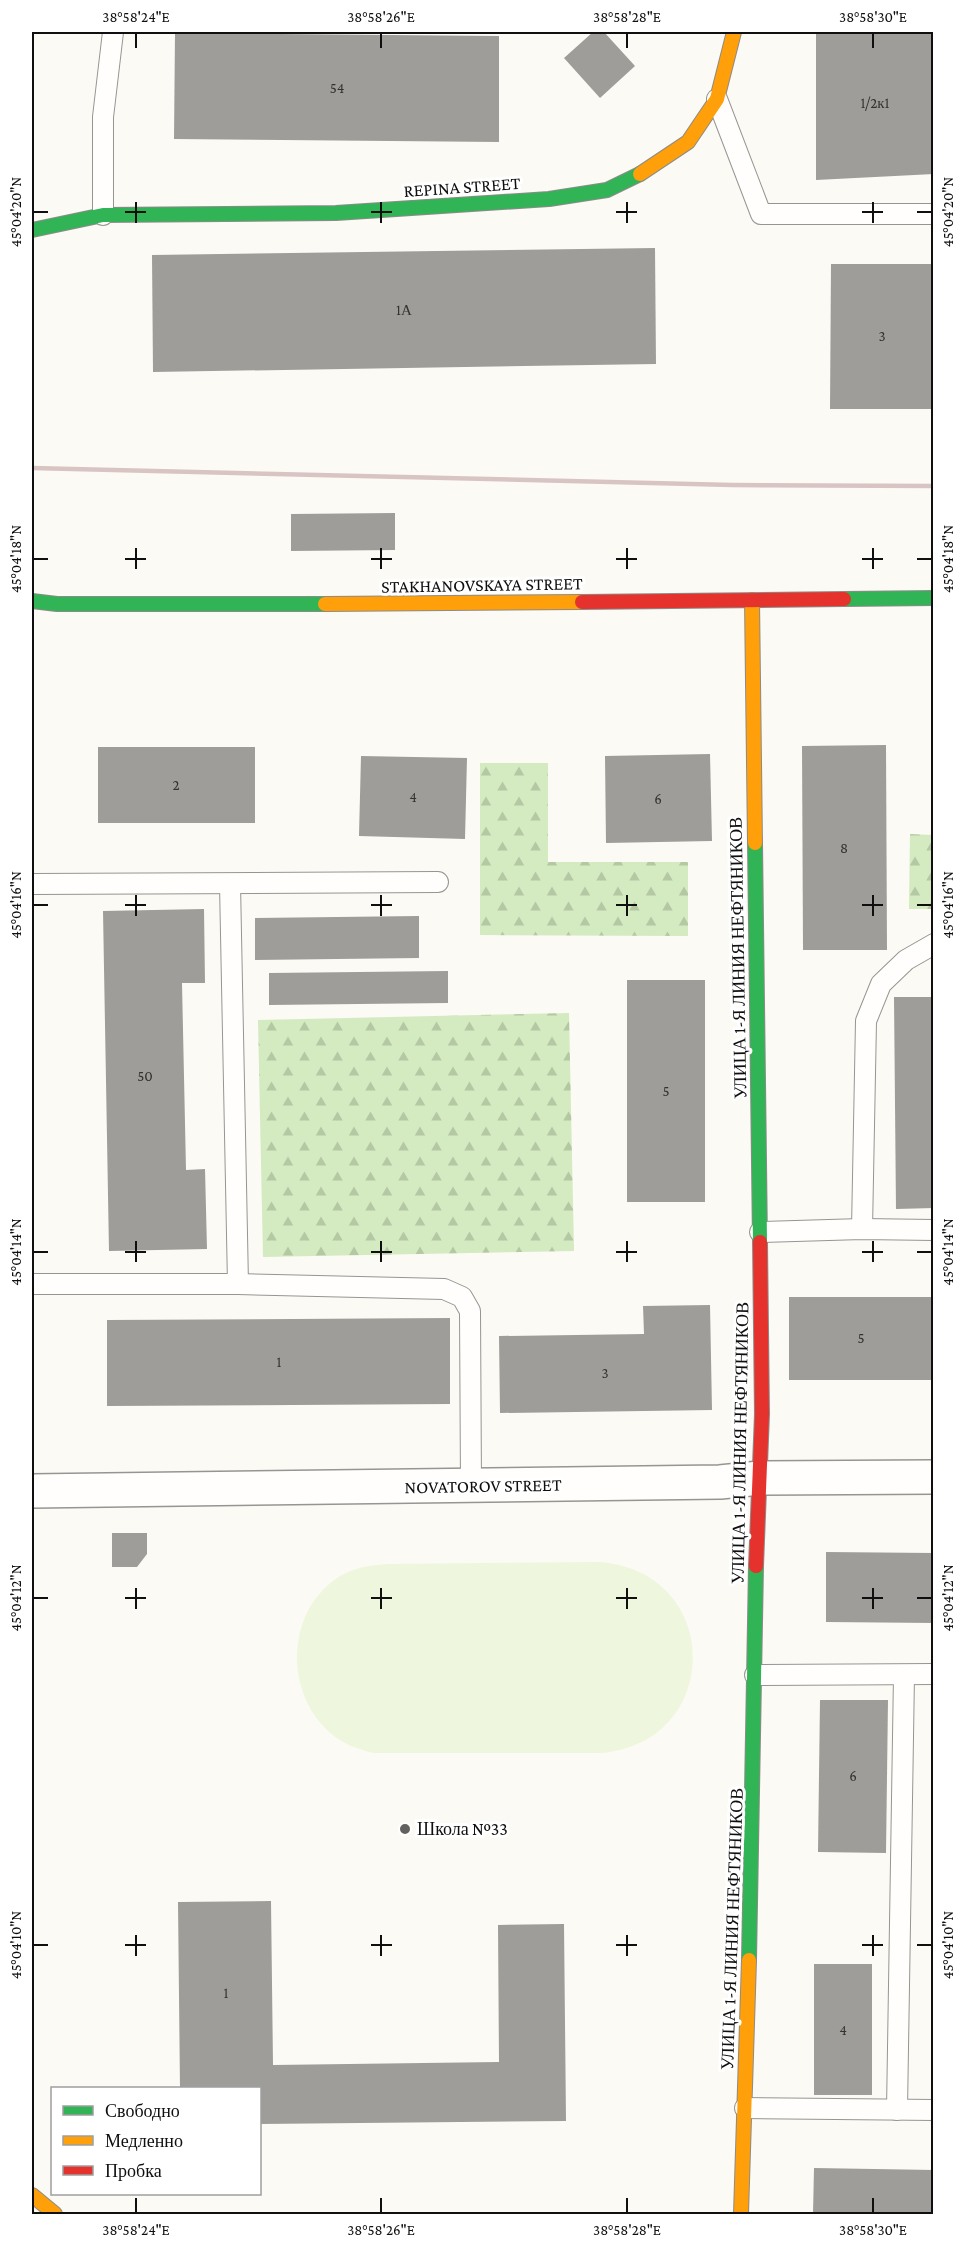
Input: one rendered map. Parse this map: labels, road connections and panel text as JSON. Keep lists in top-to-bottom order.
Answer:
{
  "streets": {
    "street": [
      "REPINA STREET",
      "STAKHANOVSKAYA STREET",
      "УЛИЦА 1-Я ЛИНИЯ НЕФТЯНИКОВ",
      "NOVATOROV STREET"
    ]
  },
  "crossings": [
    ["STAKHANOVSKAYA STREET", "УЛИЦА 1-Я ЛИНИЯ НЕФТЯНИКОВ"],
    ["УЛИЦА 1-Я ЛИНИЯ НЕФТЯНИКОВ", "NOVATOROV STREET"]
  ],
  "places": ["Школа №33"],
  "house_numbers": [
    "54",
    "1/2к1",
    "1А",
    "3",
    "2",
    "4",
    "6",
    "8",
    "50",
    "5",
    "5",
    "1",
    "3",
    "6",
    "1",
    "4"
  ],
  "legend": ["Свободно", "Медленно", "Пробка"],
  "coordinates": [
    "38°58'24\"E",
    "38°58'26\"E",
    "38°58'28\"E",
    "38°58'30\"E",
    "45°04'20\"N",
    "45°04'18\"N",
    "45°04'16\"N",
    "45°04'14\"N",
    "45°04'12\"N",
    "45°04'10\"N"
  ]
}
